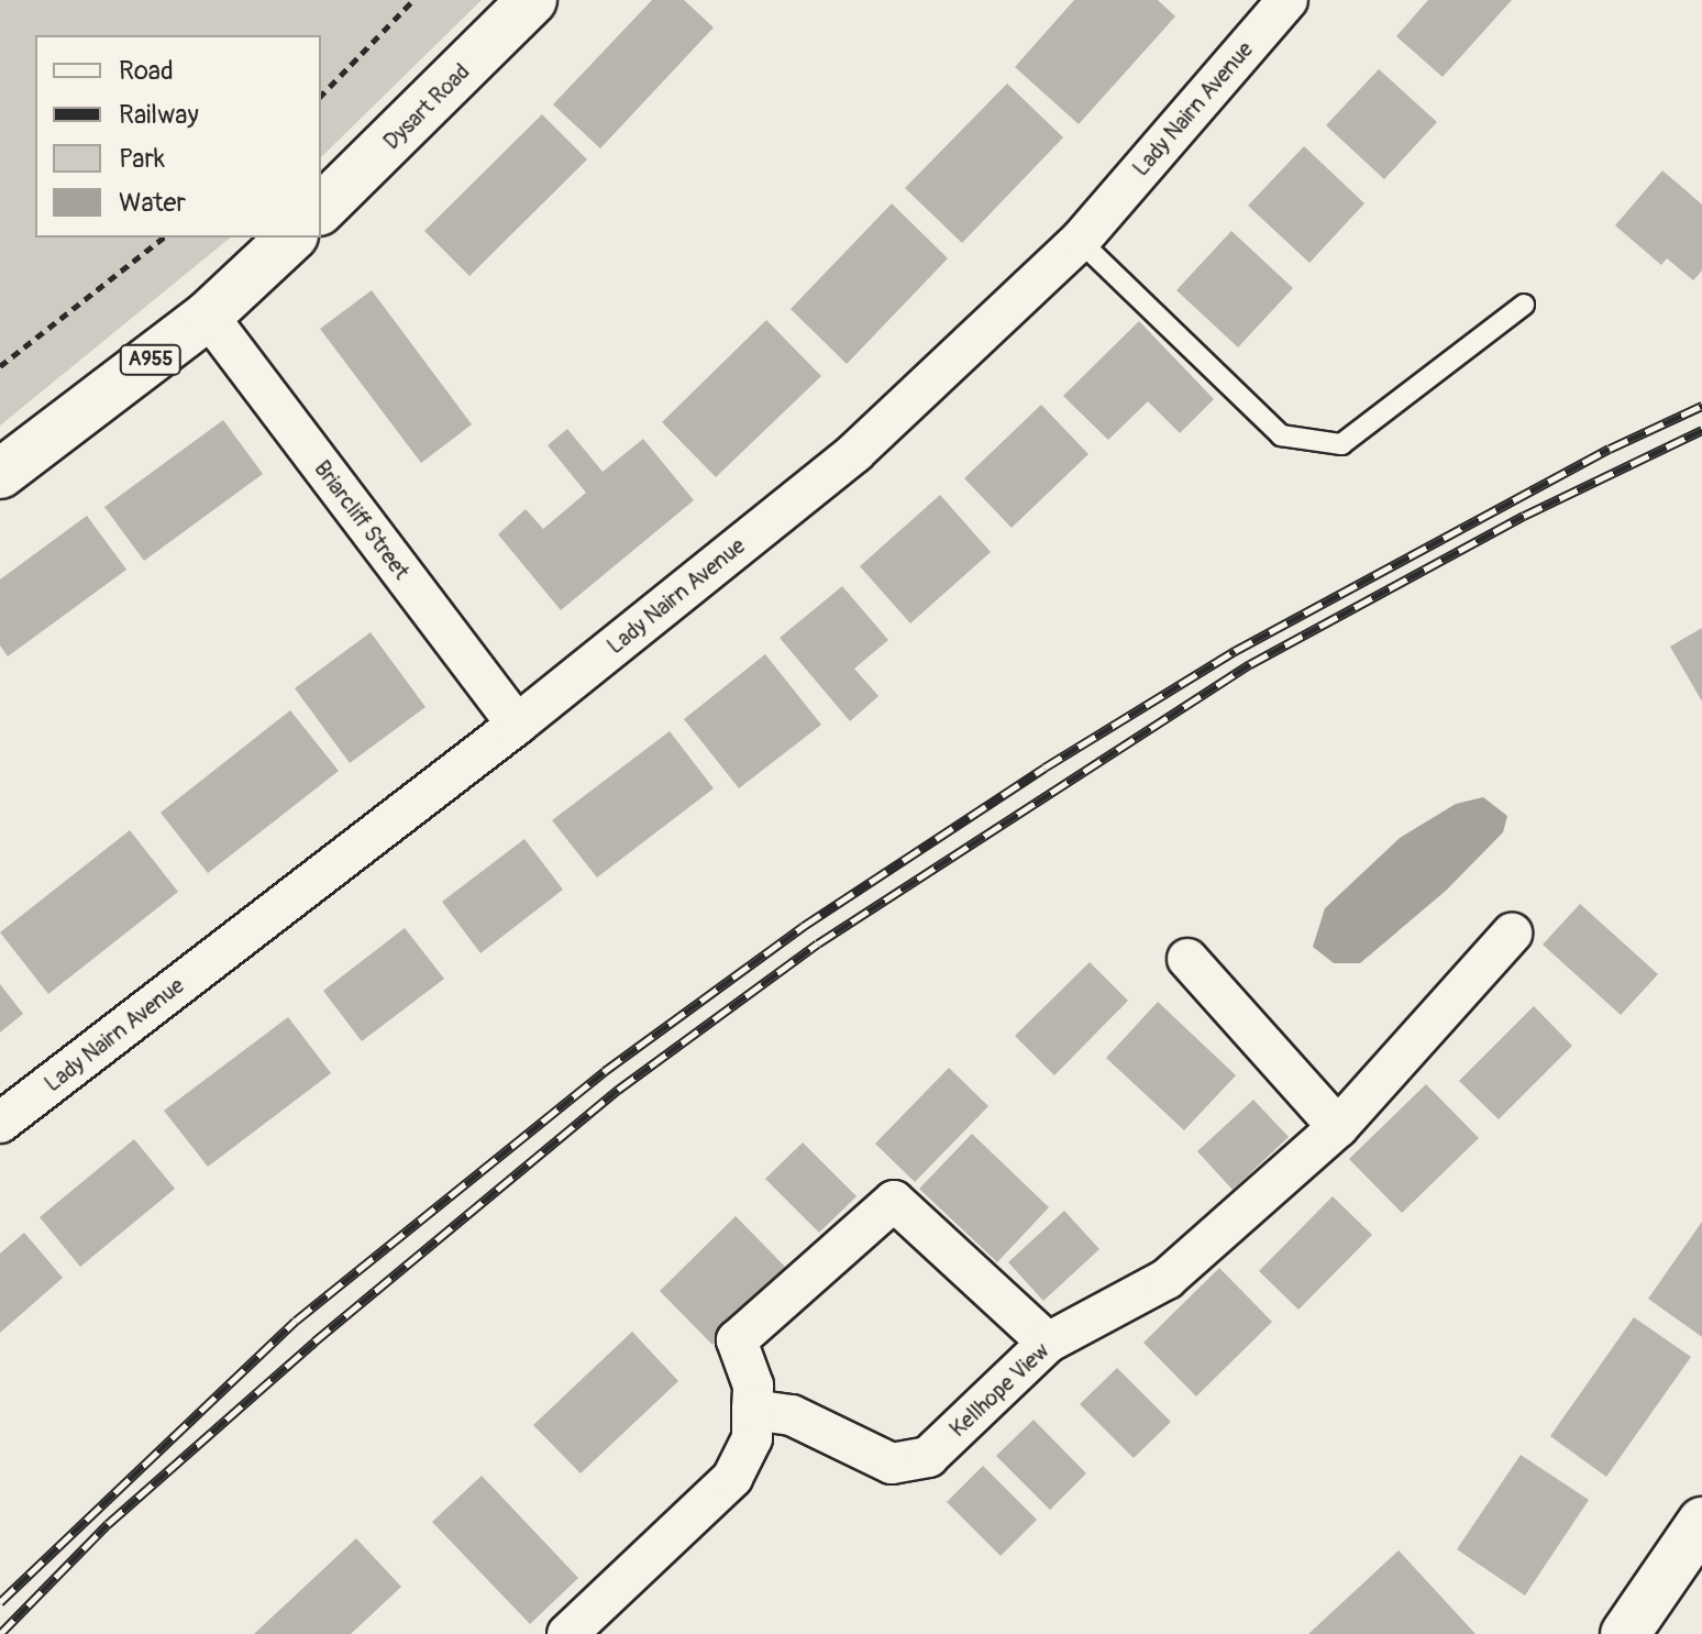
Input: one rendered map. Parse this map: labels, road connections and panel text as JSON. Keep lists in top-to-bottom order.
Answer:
{
  "streets": {
    "main road": ["Dysart Road", "A955"],
    "street": ["Lady Nairn Avenue", "Briarcliff Street", "Kellhope View"]
  },
  "crossings": [
    ["Lady Nairn Avenue", "Briarcliff Street"],
    ["A955", "Briarcliff Street"]
  ],
  "legend": [
    "Road",
    "Railway",
    "Park",
    "Water"
  ]
}
